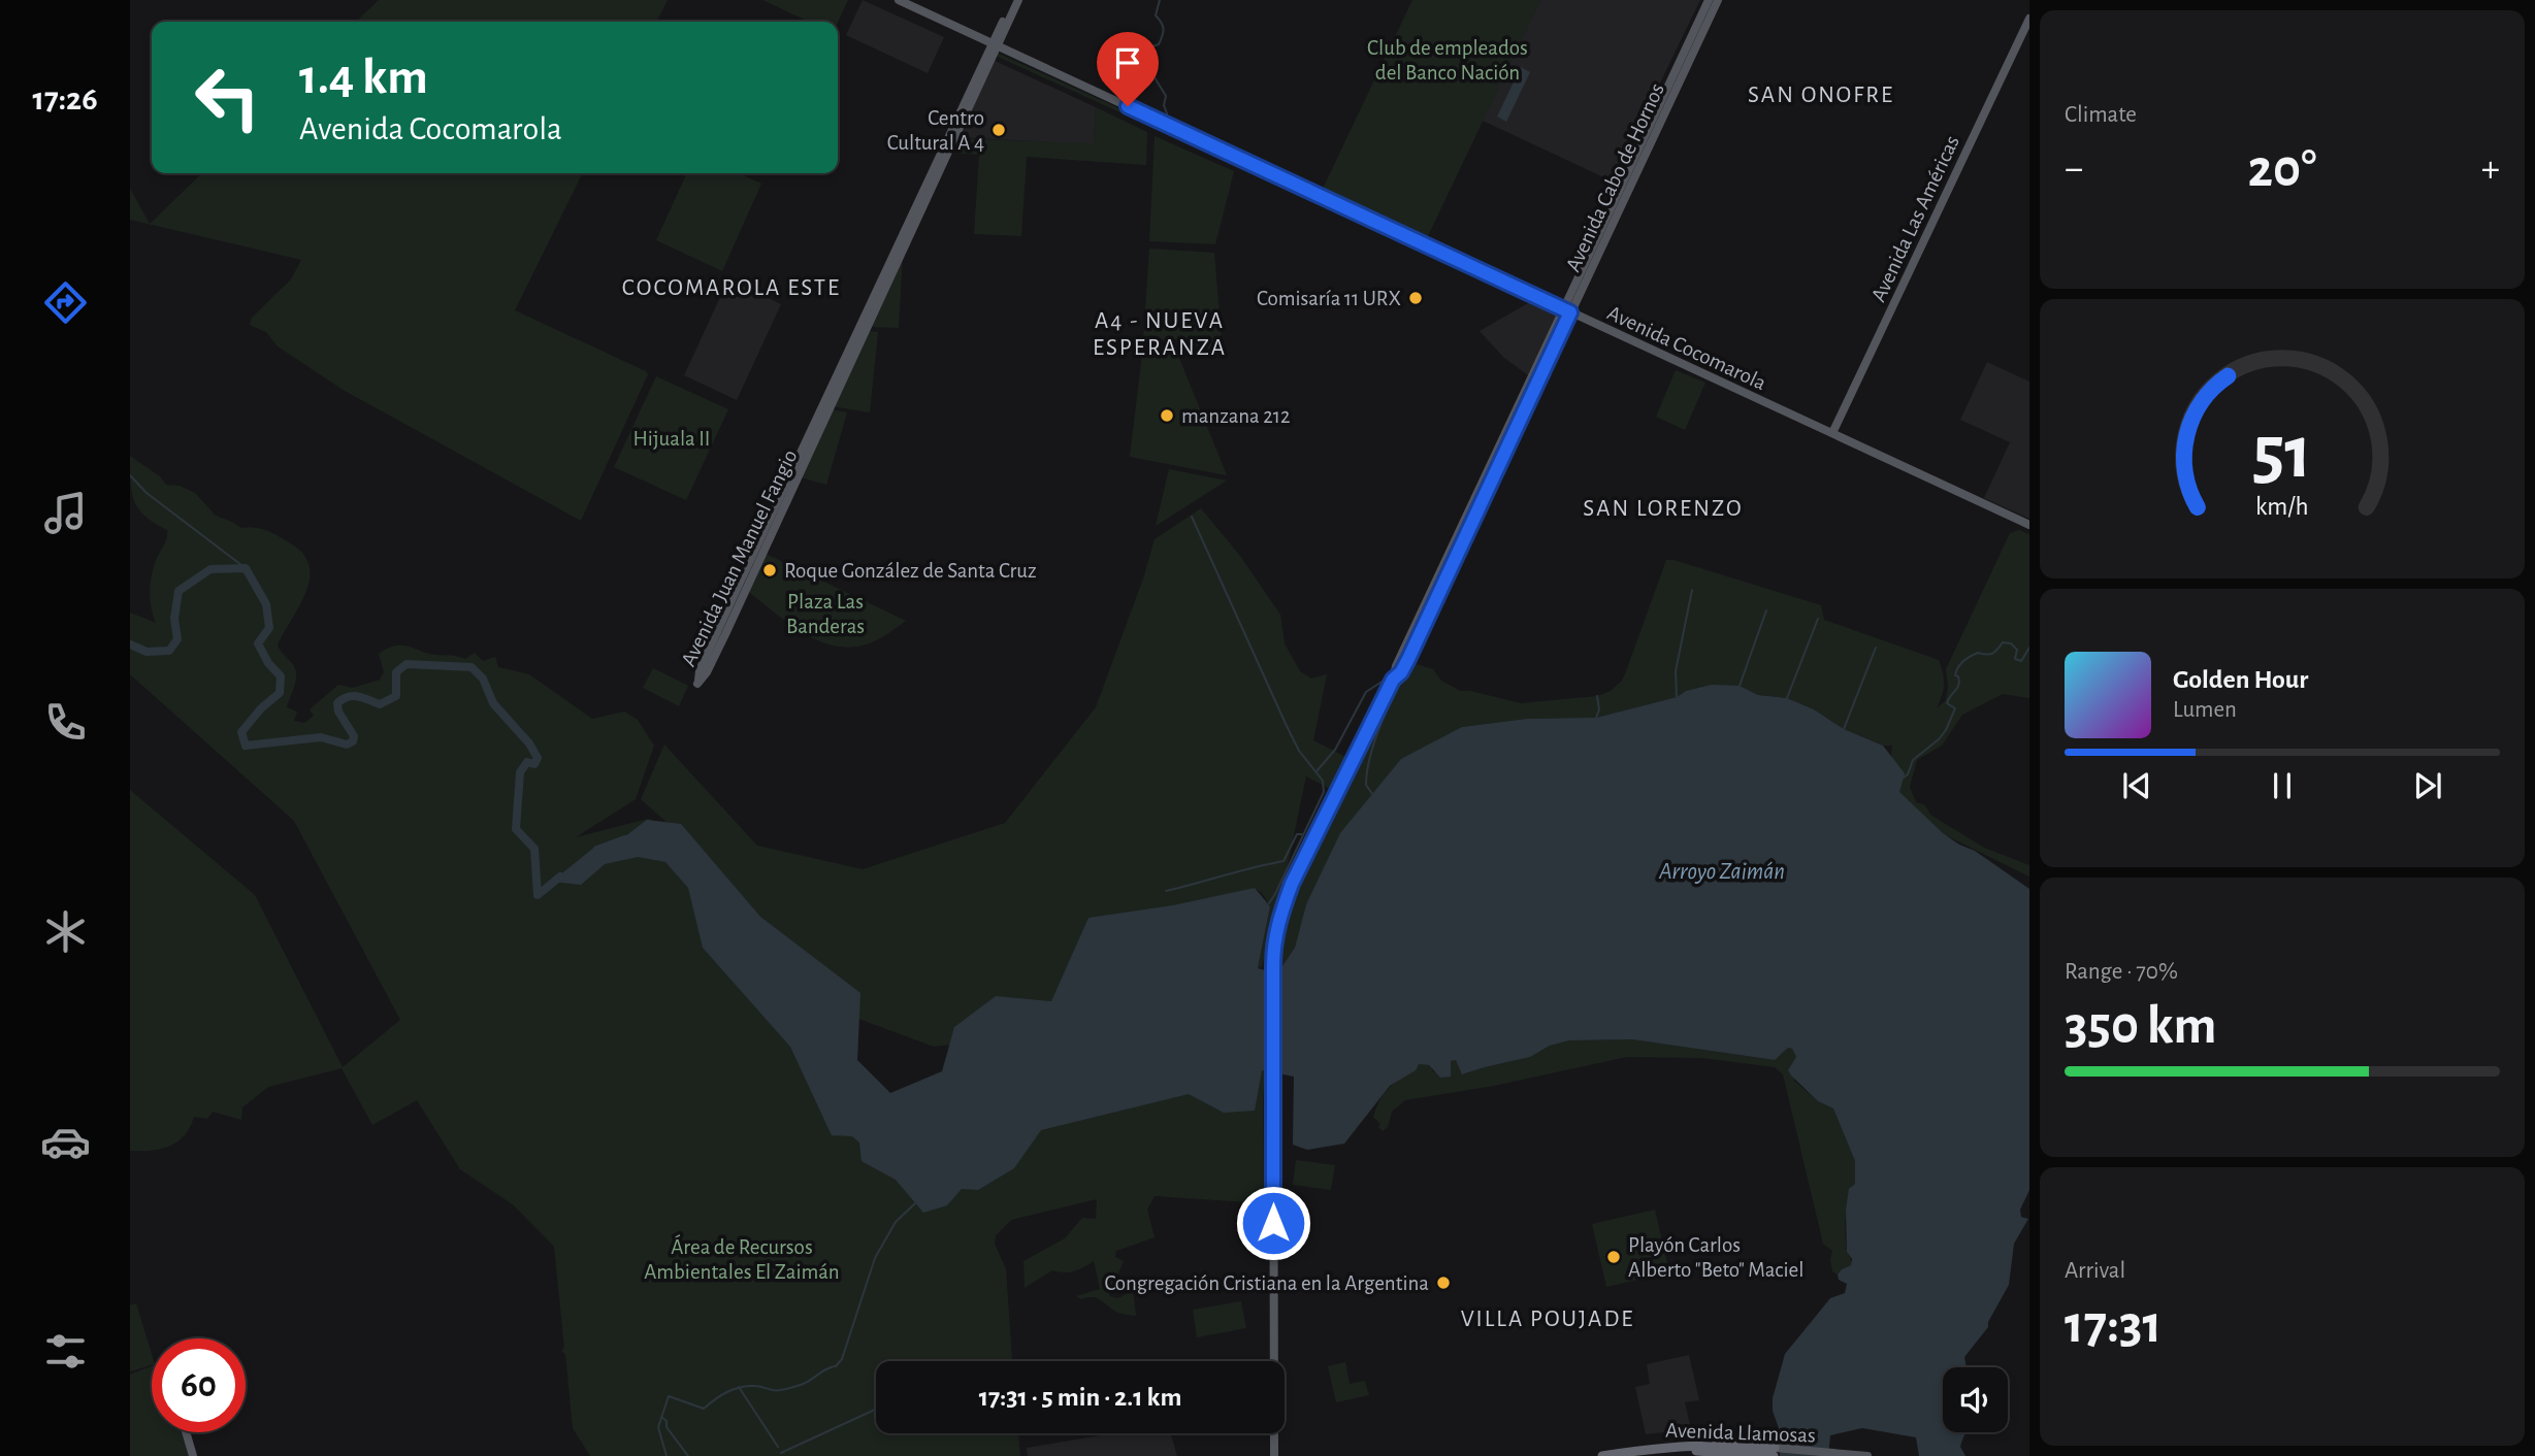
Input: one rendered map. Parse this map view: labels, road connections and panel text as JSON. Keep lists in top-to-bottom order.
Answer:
{
  "streets": {
    "highway": ["Avenida Llamosas"],
    "main road": [
      "Avenida Cabo de Hornos",
      "Avenida Las Américas",
      "Avenida Cocomarola",
      "Avenida Juan Manuel Fangio"
    ]
  },
  "crossings": [
    ["Avenida Cabo de Hornos", "Avenida Cocomarola"],
    ["Avenida Las Américas", "Avenida Cocomarola"],
    ["Avenida Cocomarola", "Avenida Juan Manuel Fangio"]
  ],
  "districts": [
    "SAN ONOFRE",
    "COCOMAROLA ESTE",
    "A4 - NUEVA ESPERANZA",
    "SAN LORENZO",
    "VILLA POUJADE"
  ],
  "water": ["Arroyo Zaimán"],
  "parks": [
    "Club de empleados del Banco Nación",
    "Hijuala II",
    "Plaza Las Banderas",
    "Área de Recursos Ambientales El Zaimán"
  ],
  "places": [
    "Centro Cultural A 4",
    "Comisaría 11 URX",
    "manzana 212",
    "Roque González de Santa Cruz",
    "Playón Carlos Alberto \"Beto\" Maciel",
    "Congregación Cristiana en la Argentina"
  ],
  "page": {
    "tabs": "17:26",
    "tile": [
      "Climate",
      ["Range · 70%", "350 km"],
      ["Arrival", "17:31"]
    ],
    "turn": ["1.4 km", "Avenida Cocomarola"],
    "heat": ["−", "20°", "+"],
    "song": ["Golden Hour", "Lumen"],
    "limit": "60",
    "trip": "17:31 · 5 min · 2.1 km",
    "gauge": ["51", "km/h"]
  }
}
